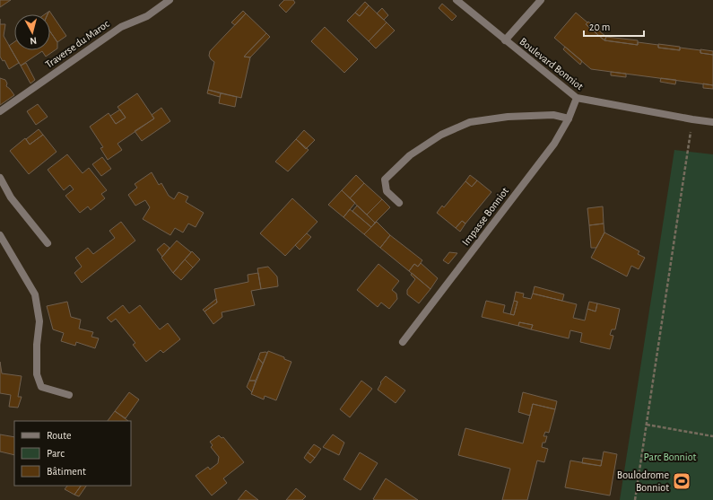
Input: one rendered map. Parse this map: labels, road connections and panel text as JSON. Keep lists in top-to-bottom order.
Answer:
{
  "streets": {
    "street": ["Traverse du Maroc", "Boulevard Bonniot", "Impasse Bonniot"]
  },
  "crossings": [
    ["Boulevard Bonniot", "Impasse Bonniot"]
  ],
  "parks": ["Parc Bonniot"],
  "places": {
    "sports": ["Boulodrome Bonniot"]
  },
  "legend": ["Route", "Parc", "Bâtiment"],
  "scale_bar": "20 m",
  "north": "bottom"
}
